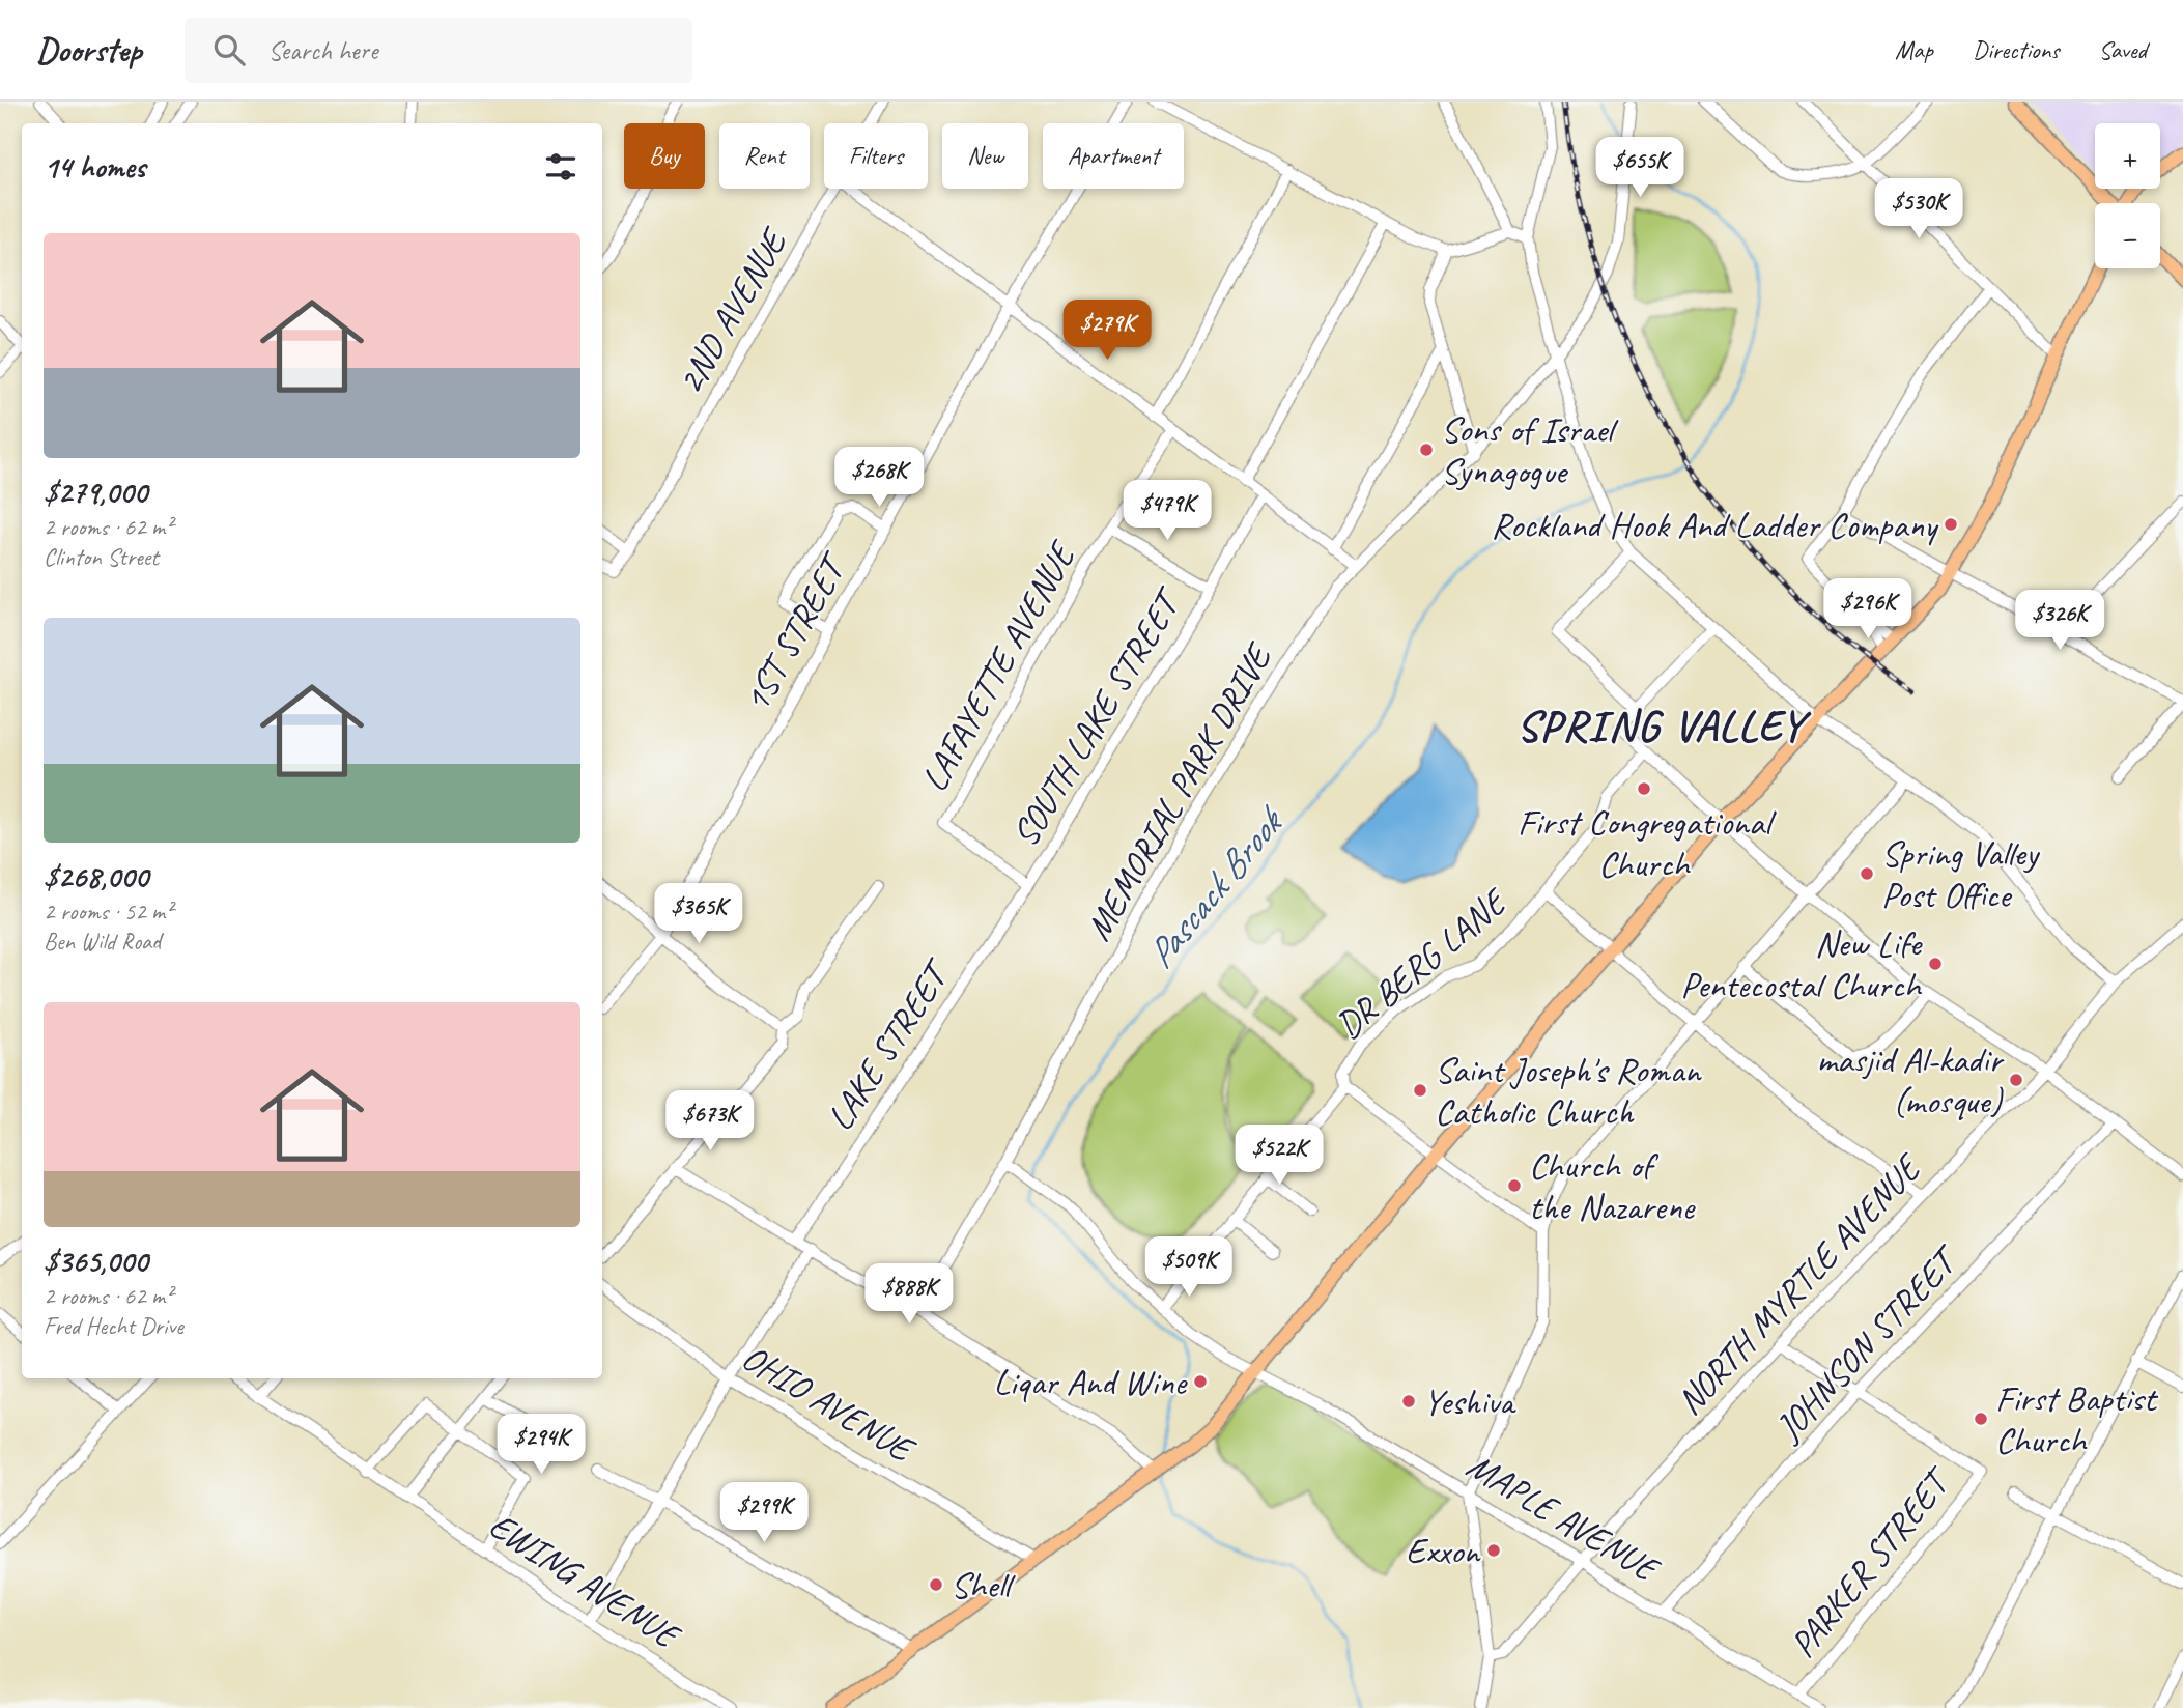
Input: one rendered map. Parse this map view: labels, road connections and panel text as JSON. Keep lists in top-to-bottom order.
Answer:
{
  "streets": {
    "street": [
      "2ND AVENUE",
      "1ST STREET",
      "LAFAYETTE AVENUE",
      "SOUTH LAKE STREET",
      "MEMORIAL PARK DRIVE",
      "DR BERG LANE",
      "LAKE STREET",
      "NORTH MYRTLE AVENUE",
      "JOHNSON STREET",
      "OHIO AVENUE",
      "MAPLE AVENUE",
      "PARKER STREET",
      "EWING AVENUE"
    ]
  },
  "crossings": [
    ["LAFAYETTE AVENUE", "SOUTH LAKE STREET"],
    ["LAFAYETTE AVENUE", "LAKE STREET"],
    ["SOUTH LAKE STREET", "LAKE STREET"],
    ["MEMORIAL PARK DRIVE", "MAPLE AVENUE"],
    ["DR BERG LANE", "NORTH MYRTLE AVENUE"],
    ["NORTH MYRTLE AVENUE", "MAPLE AVENUE"],
    ["JOHNSON STREET", "MAPLE AVENUE"],
    ["JOHNSON STREET", "PARKER STREET"],
    ["MAPLE AVENUE", "PARKER STREET"]
  ],
  "districts": ["SPRING VALLEY"],
  "water": ["Pascack Brook"],
  "places": [
    "Sons of Israel Synagogue",
    "Rockland Hook And Ladder Company",
    "First Congregational Church",
    "Spring Valley Post Office",
    "New Life Pentecostal Church",
    "masjid Al-kadir (mosque)",
    "Saint Joseph's Roman Catholic Church",
    "Church of the Nazarene",
    "Liqar And Wine",
    "Yeshiva",
    "First Baptist Church",
    "Exxon",
    "Shell"
  ],
  "page": {
    "header": "Doorstep",
    "search": "Search here",
    "nav": ["Map", "Directions", "Saved"],
    "map_buttons": ["+", "−"],
    "chip": [
      "Buy",
      "Rent",
      "Filters",
      "New",
      "Apartment"
    ],
    "heading": "14 homes",
    "price": [
      "$655K",
      "$530K",
      "$279K",
      "$268K",
      "$479K",
      "$296K",
      "$326K",
      "$365K",
      "$673K",
      "$522K",
      "$509K",
      "$888K",
      "$294K",
      "$299K"
    ],
    "list": [
      {
        "name": "$279,000",
        "note": "2 rooms · 62 m² · Clinton Street"
      },
      {
        "name": "$268,000",
        "note": "2 rooms · 52 m² · Ben Wild Road"
      },
      {
        "name": "$365,000",
        "note": "2 rooms · 62 m² · Fred Hecht Drive"
      }
    ]
  }
}
